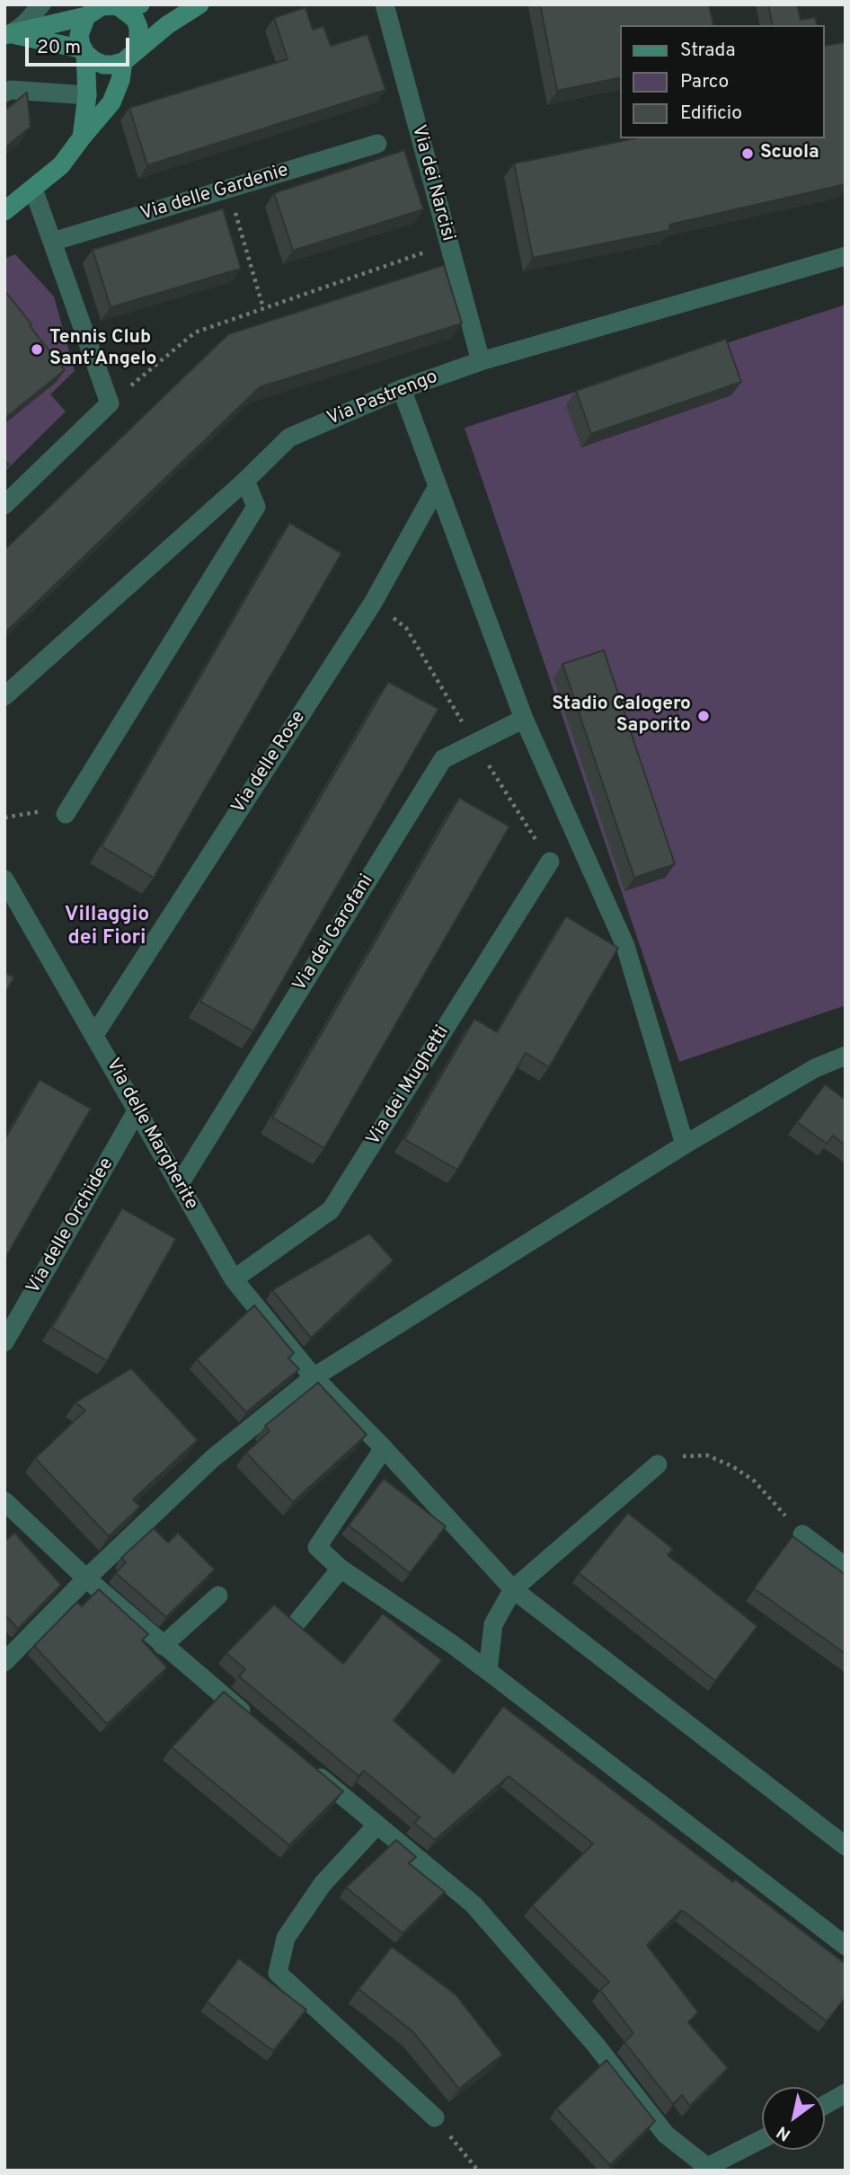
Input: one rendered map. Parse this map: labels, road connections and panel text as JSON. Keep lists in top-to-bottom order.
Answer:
{
  "streets": {
    "street": [
      "Via dei Narcisi",
      "Via delle Gardenie",
      "Via Pastrengo",
      "Via delle Rose",
      "Via dei Garofani",
      "Via dei Mughetti",
      "Via delle Margherite",
      "Via delle Orchidee"
    ]
  },
  "crossings": [
    ["Via dei Narcisi", "Via Pastrengo"],
    ["Via delle Rose", "Via delle Margherite"],
    ["Via dei Garofani", "Via delle Margherite"],
    ["Via dei Mughetti", "Via delle Margherite"],
    ["Via delle Margherite", "Via delle Orchidee"]
  ],
  "districts": ["Villaggio dei Fiori"],
  "places": ["Scuola", "Tennis Club Sant'Angelo", "Stadio Calogero Saporito"],
  "legend": ["Strada", "Parco", "Edificio"],
  "scale_bar": "20 m",
  "north": "bottom left"
}
